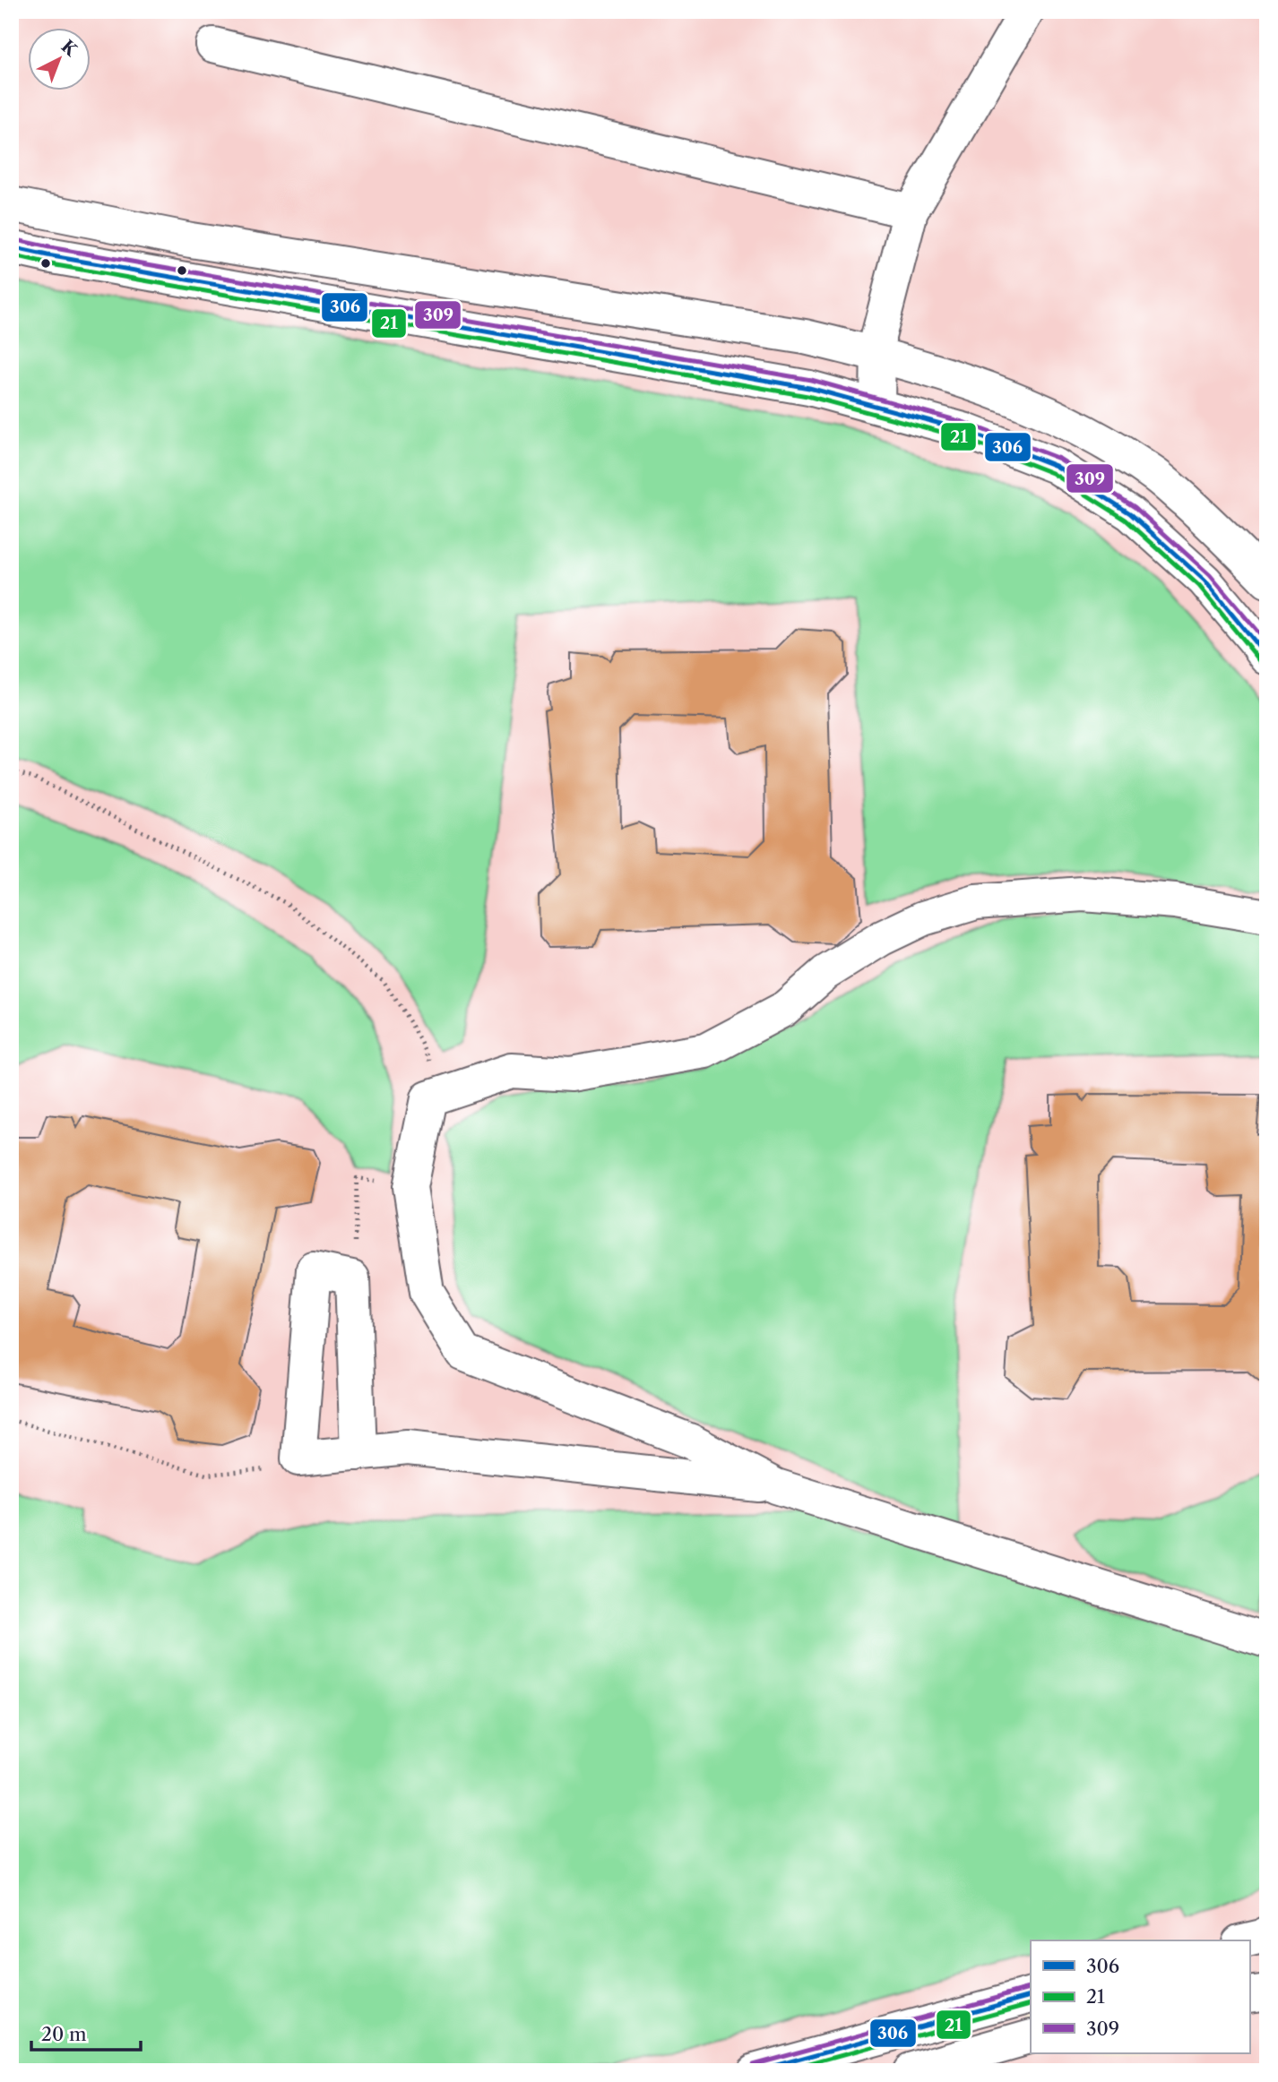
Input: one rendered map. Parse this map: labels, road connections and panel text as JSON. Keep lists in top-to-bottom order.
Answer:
{
  "lines": ["transit line 309", "transit line 306", "transit line 21"],
  "legend": ["306", "21", "309"],
  "scale_bar": "20 m",
  "north": "top right"
}
